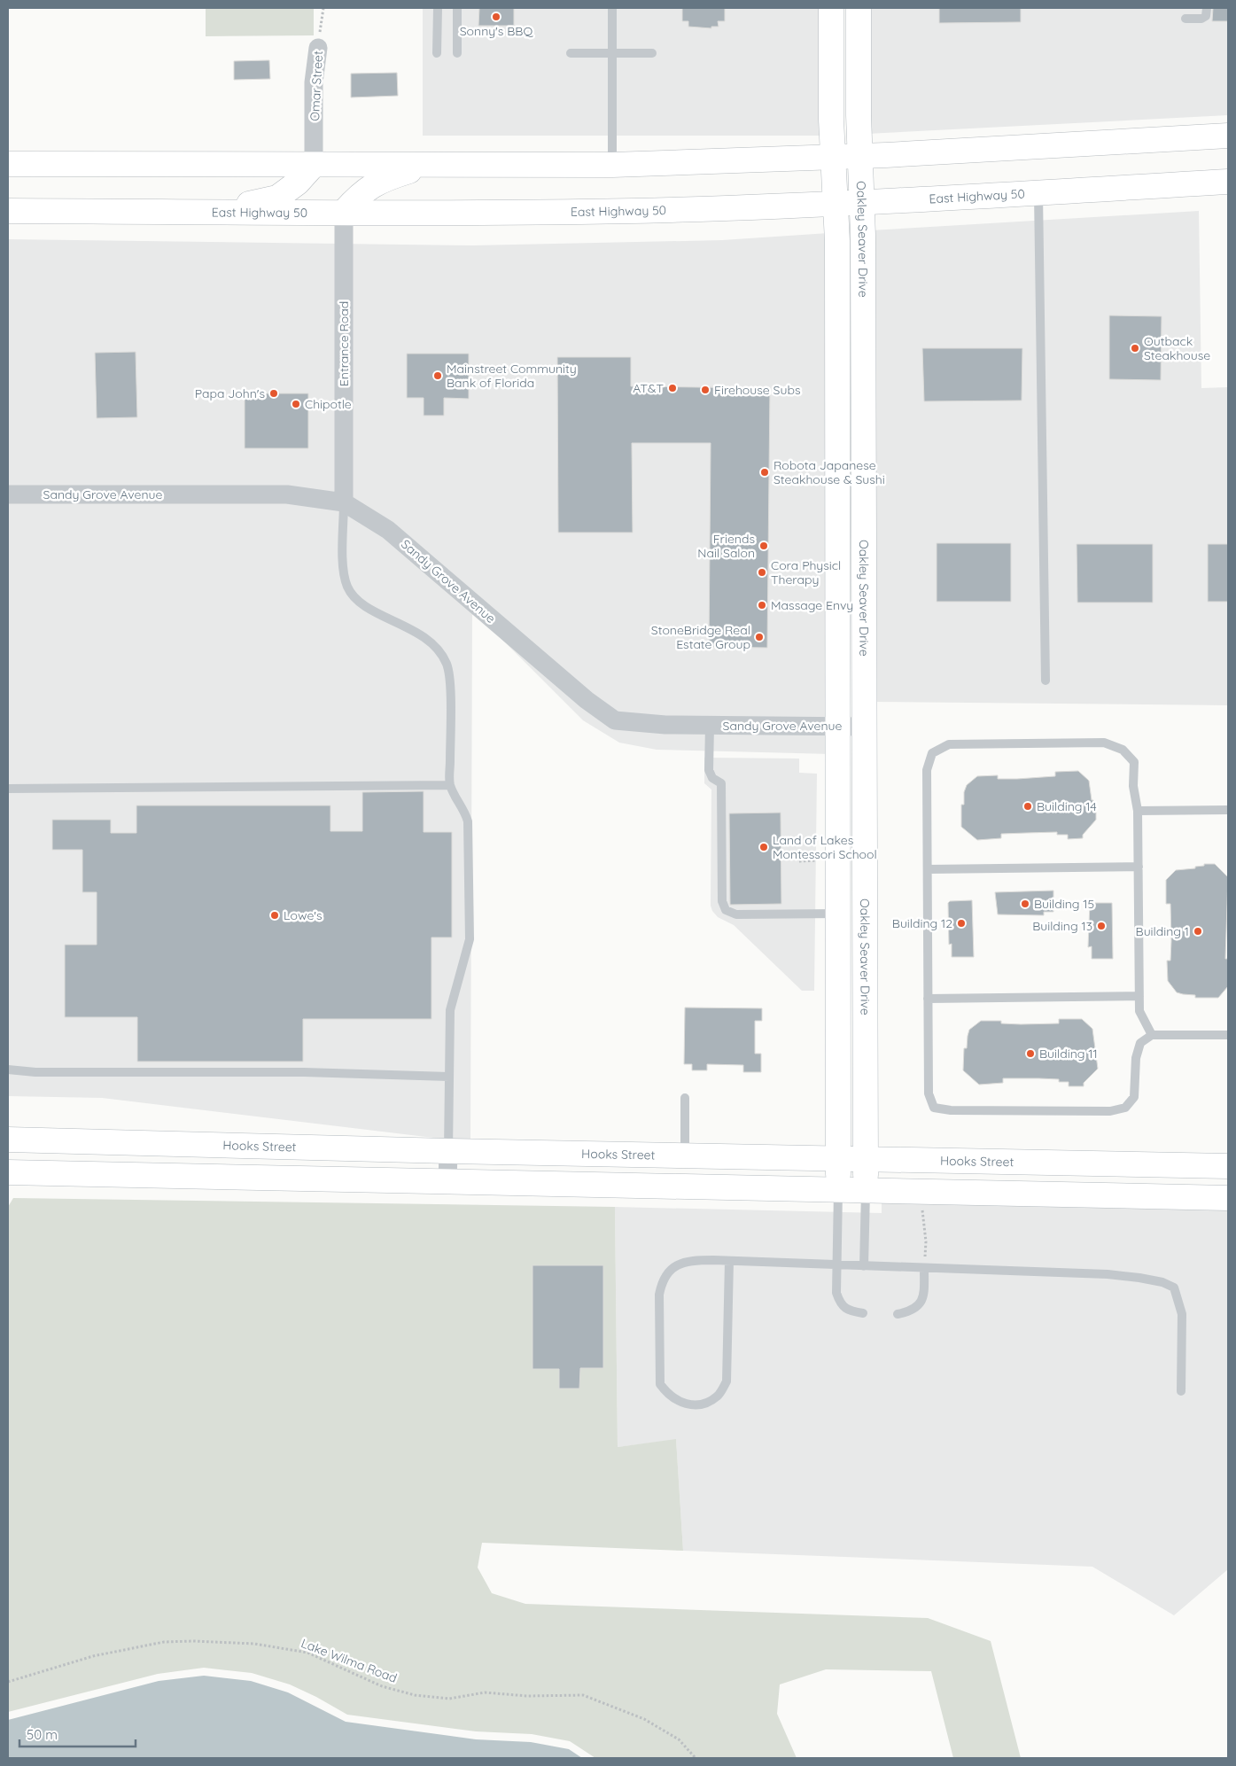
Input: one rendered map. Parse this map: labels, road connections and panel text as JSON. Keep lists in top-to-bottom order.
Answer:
{
  "streets": {
    "main road": ["East Highway 50", "Oakley Seaver Drive", "Hooks Street"],
    "street": ["Omar Street", "Entrance Road", "Sandy Grove Avenue"],
    "path": ["Lake Wilma Road"]
  },
  "crossings": [
    ["East Highway 50", "Oakley Seaver Drive"],
    ["East Highway 50", "Entrance Road"],
    ["Oakley Seaver Drive", "Sandy Grove Avenue"],
    ["Oakley Seaver Drive", "Hooks Street"],
    ["Entrance Road", "Sandy Grove Avenue"]
  ],
  "places": [
    "Sonny's BBQ",
    "Outback Steakhouse",
    "Mainstreet Community Bank of Florida",
    "AT&T",
    "Firehouse Subs",
    "Papa John's",
    "Chipotle",
    "Robota Japanese Steakhouse & Sushi",
    "Friends Nail Salon",
    "Cora Physicl Therapy",
    "Massage Envy",
    "StoneBridge Real Estate Group",
    "Building 14",
    "Land of Lakes Montessori School",
    "Building 15",
    "Lowe's",
    "Building 12",
    "Building 13",
    "Building 1",
    "Building 11"
  ],
  "scale_bar": "50 m"
}
